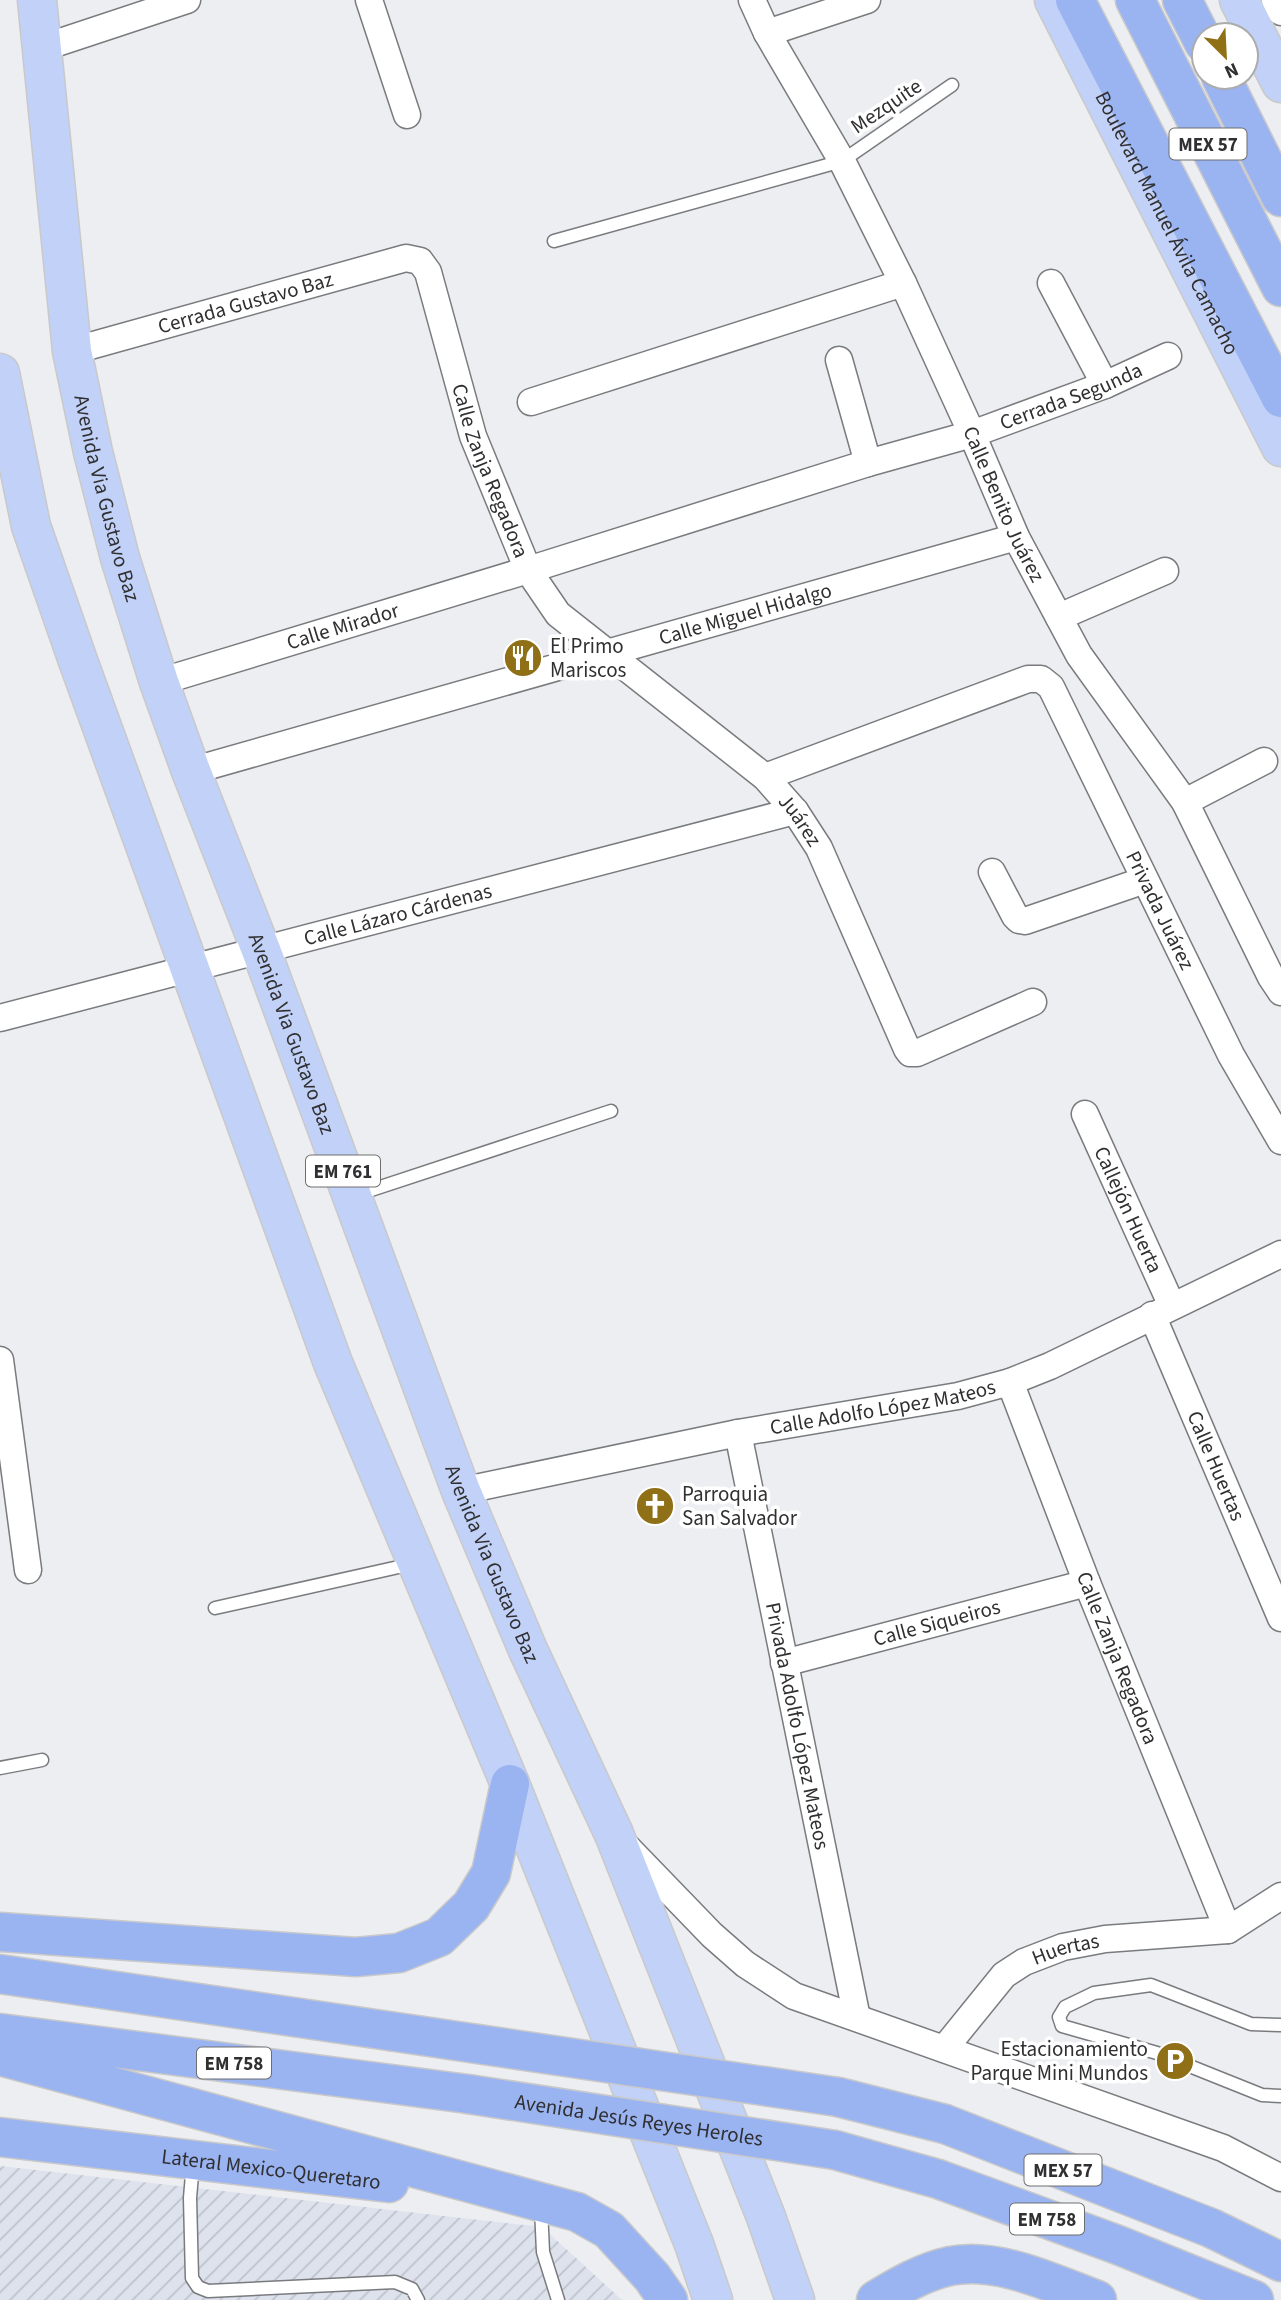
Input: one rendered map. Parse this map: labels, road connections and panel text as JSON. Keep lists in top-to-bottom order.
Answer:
{
  "streets": {
    "highway": [
      "MEX 57",
      "EM 758",
      "Avenida Jesús Reyes Heroles",
      "Lateral Mexico-Queretaro"
    ],
    "main road": ["Boulevard Manuel Ávila Camacho", "Avenida Via Gustavo Baz", "EM 761"],
    "street": [
      "Cerrada Gustavo Baz",
      "Cerrada Segunda",
      "Calle Zanja Regadora",
      "Calle Benito Juárez",
      "Calle Miguel Hidalgo",
      "Calle Mirador",
      "Juárez",
      "Privada Juárez",
      "Calle Lázaro Cárdenas",
      "Callejón Huerta",
      "Calle Adolfo López Mateos",
      "Calle Huertas",
      "Calle Siqueiros",
      "Privada Adolfo López Mateos",
      "Huertas"
    ],
    "lane": ["Mezquite"]
  },
  "crossings": [
    ["Mezquite", "Calle Benito Juárez"],
    ["Cerrada Gustavo Baz", "Calle Zanja Regadora"],
    ["Cerrada Gustavo Baz", "Avenida Via Gustavo Baz"],
    ["Cerrada Segunda", "Calle Benito Juárez"],
    ["Cerrada Segunda", "Calle Mirador"],
    ["Calle Zanja Regadora", "Calle Miguel Hidalgo"],
    ["Calle Zanja Regadora", "Calle Mirador"],
    ["Calle Zanja Regadora", "Juárez"],
    ["Calle Zanja Regadora", "Calle Adolfo López Mateos"],
    ["Calle Zanja Regadora", "Calle Siqueiros"],
    ["Calle Zanja Regadora", "Huertas"],
    ["Avenida Via Gustavo Baz", "Calle Miguel Hidalgo"],
    ["Avenida Via Gustavo Baz", "Calle Mirador"],
    ["Avenida Via Gustavo Baz", "Calle Lázaro Cárdenas"],
    ["Avenida Via Gustavo Baz", "Calle Adolfo López Mateos"],
    ["Calle Benito Juárez", "Calle Miguel Hidalgo"],
    ["Calle Miguel Hidalgo", "Juárez"],
    ["Juárez", "Privada Juárez"],
    ["Juárez", "Calle Lázaro Cárdenas"],
    ["Callejón Huerta", "Calle Adolfo López Mateos"],
    ["Callejón Huerta", "Calle Huertas"],
    ["Calle Adolfo López Mateos", "Calle Huertas"],
    ["Calle Adolfo López Mateos", "Privada Adolfo López Mateos"],
    ["Calle Siqueiros", "Privada Adolfo López Mateos"]
  ],
  "places": {
    "restaurant": ["El Primo Mariscos"],
    "church": ["Parroquia San Salvador"],
    "parking": ["Estacionamiento Parque Mini Mundos"]
  },
  "north": "bottom right"
}
